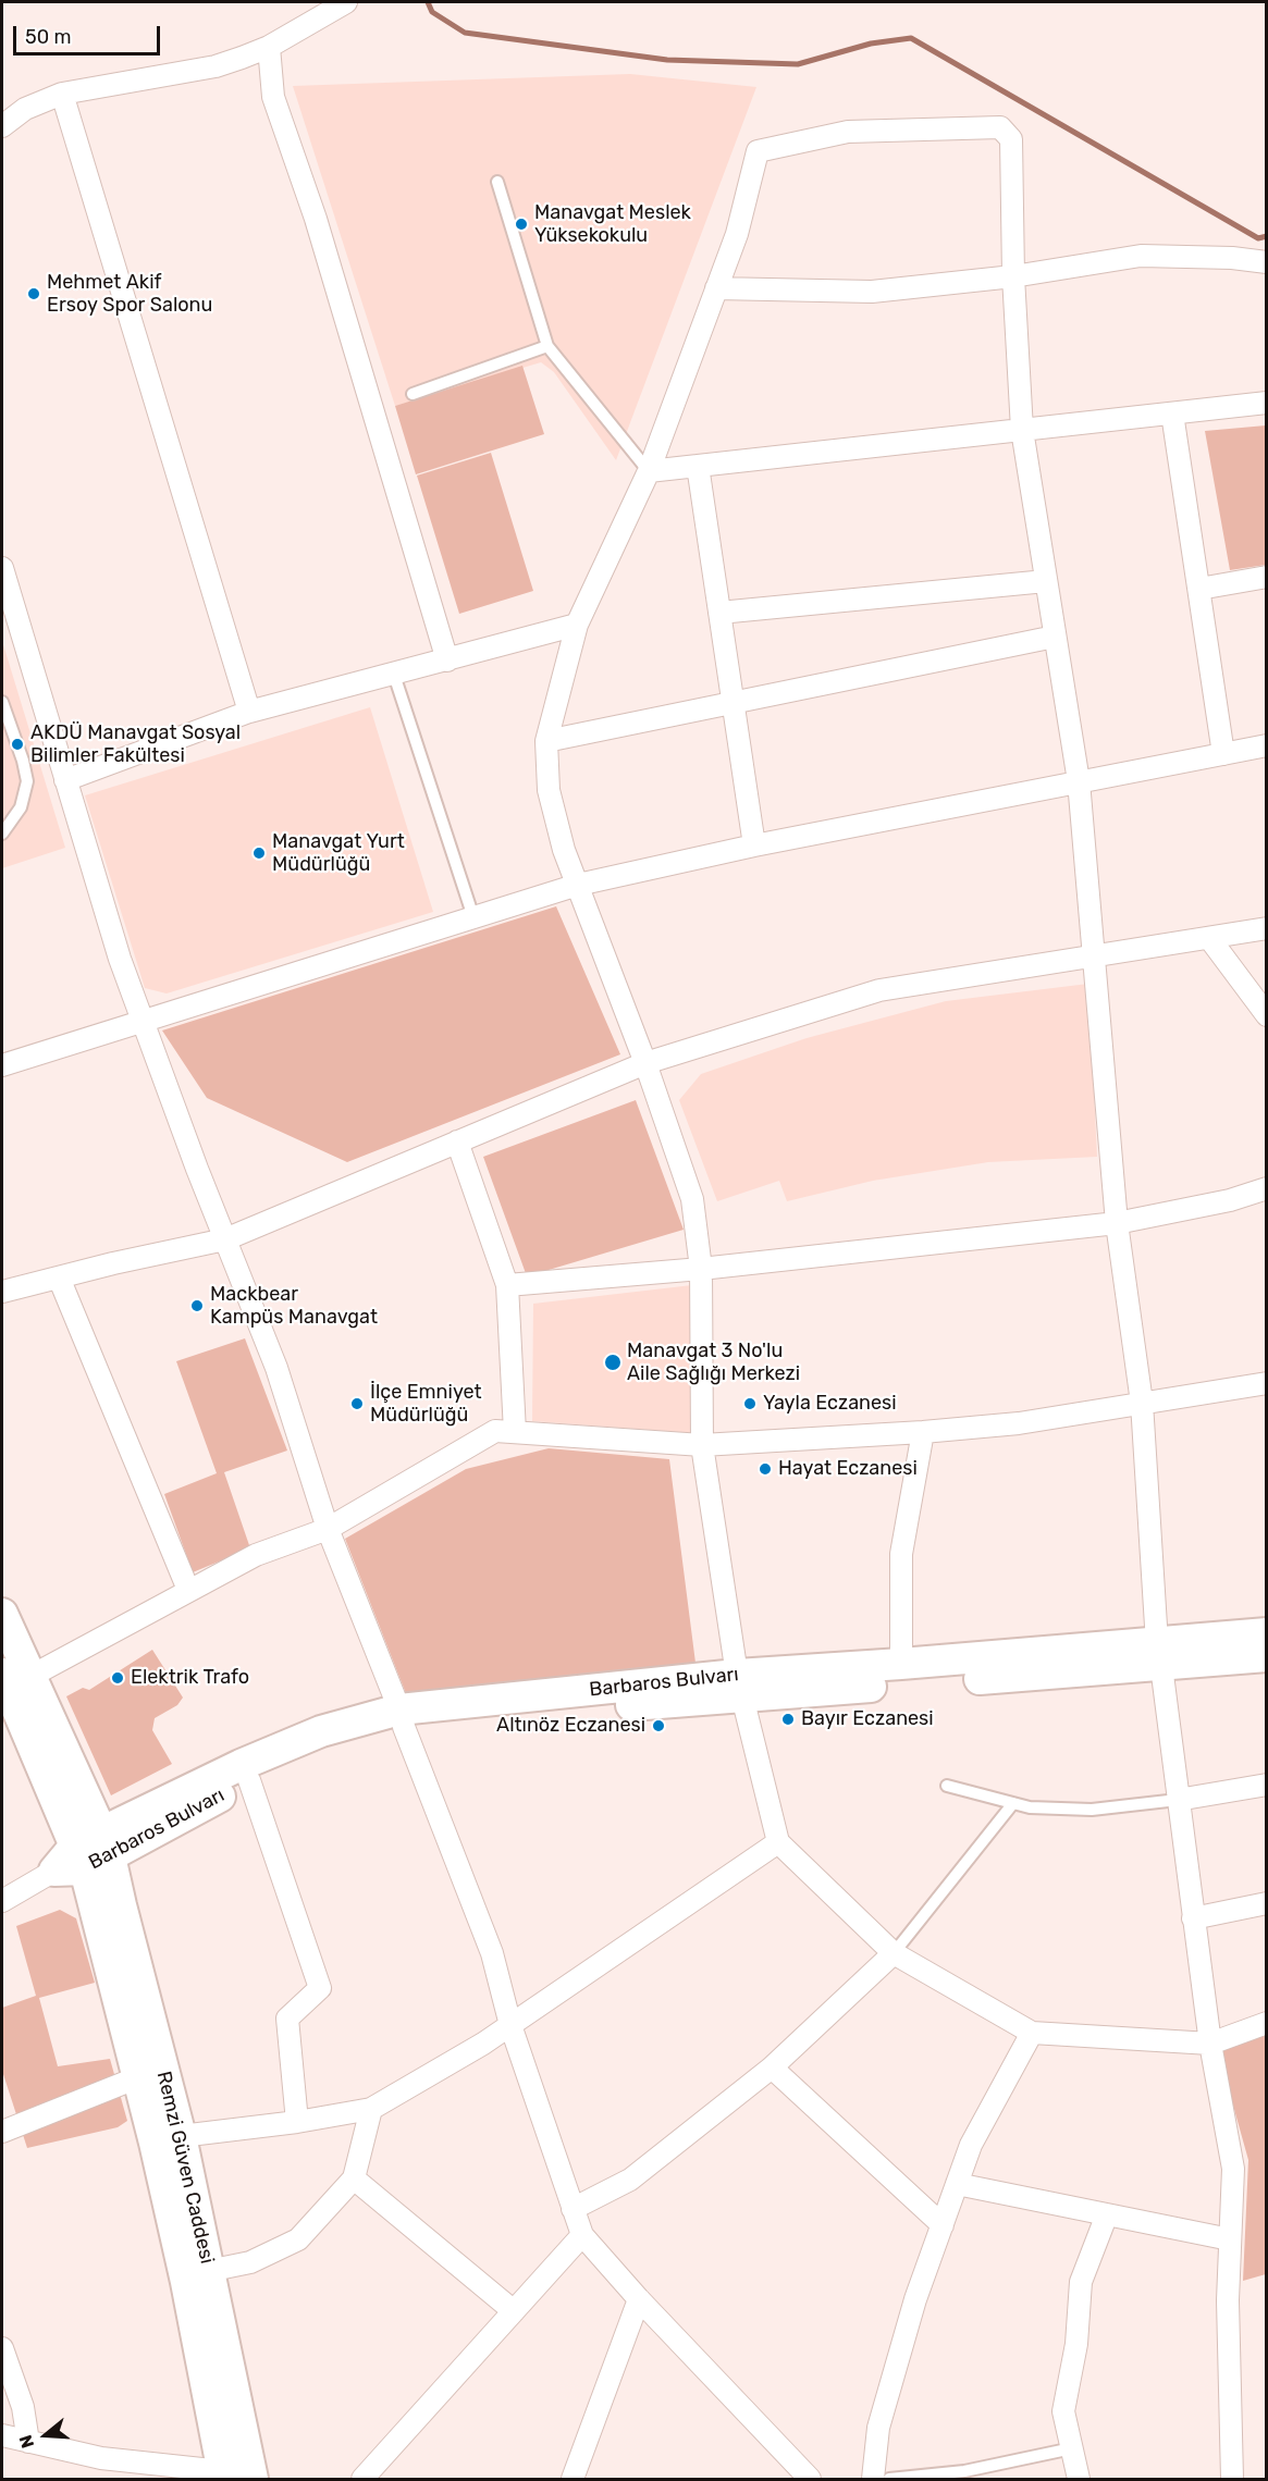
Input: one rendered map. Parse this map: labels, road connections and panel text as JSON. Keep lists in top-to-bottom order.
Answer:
{
  "streets": {
    "street": ["Barbaros Bulvarı", "Remzi Güven Caddesi"]
  },
  "crossings": [
    ["Barbaros Bulvarı", "Remzi Güven Caddesi"]
  ],
  "places": [
    "Manavgat Meslek Yüksekokulu",
    "Mehmet Akif Ersoy Spor Salonu",
    "AKDÜ Manavgat Sosyal Bilimler Fakültesi",
    "Manavgat Yurt Müdürlüğü",
    "Mackbear Kampüs Manavgat",
    "Manavgat 3 No'lu Aile Sağlığı Merkezi",
    "İlçe Emniyet Müdürlüğü",
    "Yayla Eczanesi",
    "Hayat Eczanesi",
    "Elektrik Trafo",
    "Bayır Eczanesi",
    "Altınöz Eczanesi"
  ],
  "scale_bar": "50 m",
  "north": "left"
}
